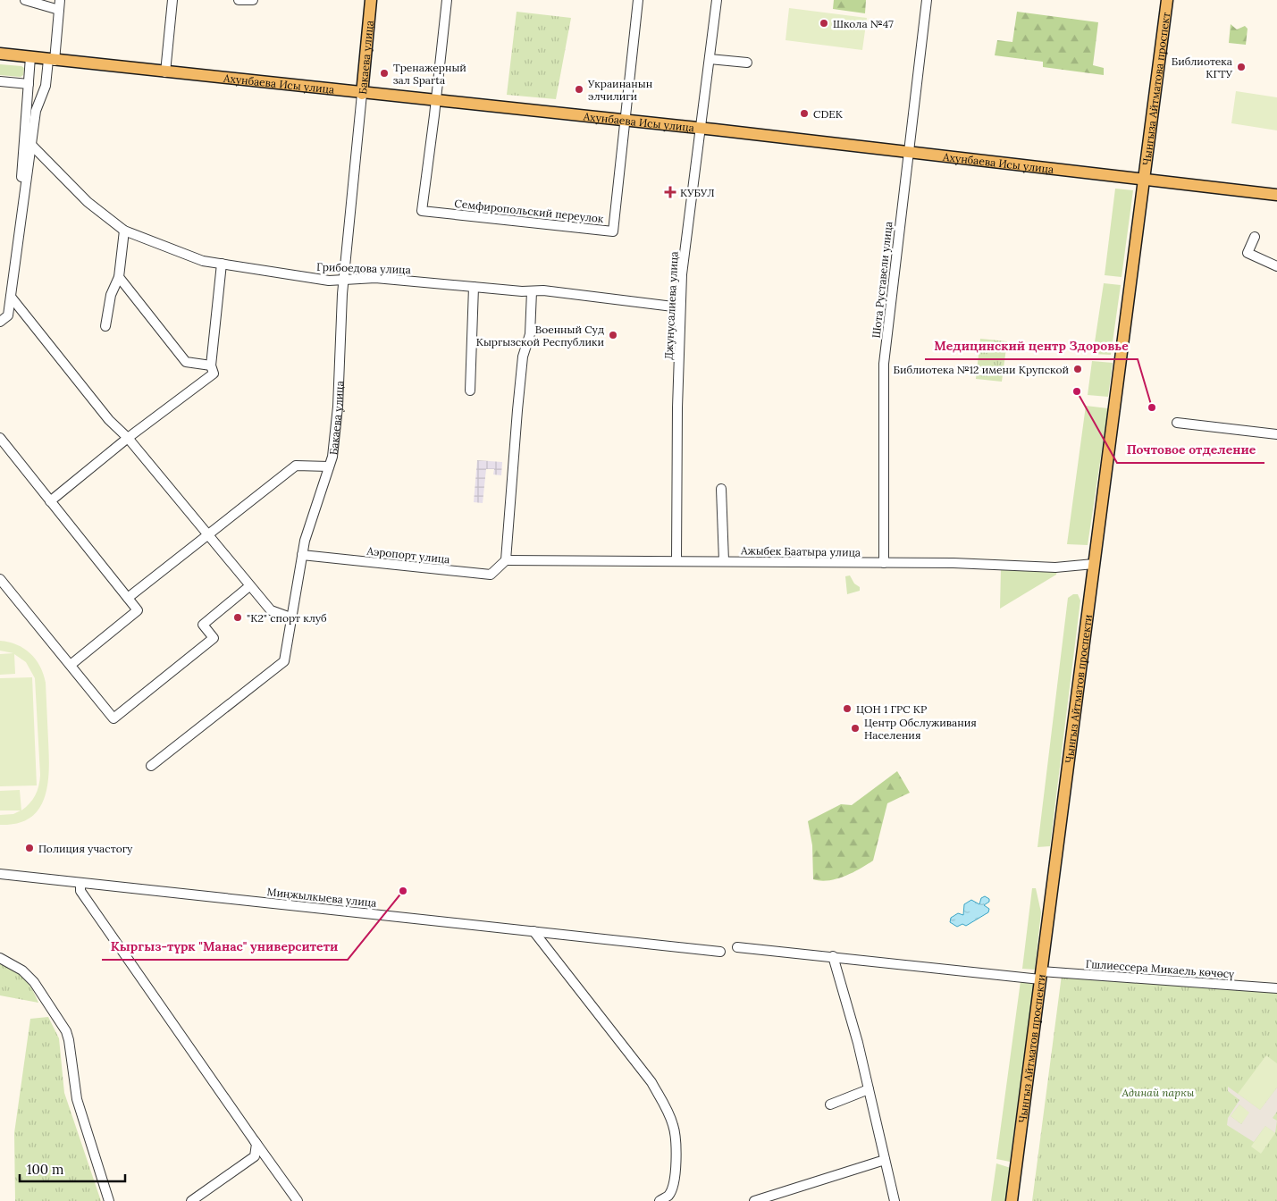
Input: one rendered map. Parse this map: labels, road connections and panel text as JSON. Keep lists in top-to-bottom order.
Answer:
{
  "streets": {
    "main road": [
      "Бакаева улица",
      "Ахунбаева Исы улица",
      "Чынгыза Айтматова проспект",
      "Чынгыз Айтматов проспекти"
    ],
    "street": [
      "Семфиропольский переулок",
      "Грибоедова улица",
      "Шота Руставели улица",
      "Джунусалиева улица",
      "Ажыбек Баатыра улица",
      "Аэропорт улица",
      "Миңжылкыева улица",
      "Гшлиессера Микаель көчөсү"
    ]
  },
  "crossings": [
    ["Бакаева улица", "Ахунбаева Исы улица"],
    ["Бакаева улица", "Грибоедова улица"],
    ["Бакаева улица", "Аэропорт улица"],
    ["Ахунбаева Исы улица", "Чынгыза Айтматова проспект"],
    ["Ахунбаева Исы улица", "Семфиропольский переулок"],
    ["Ахунбаева Исы улица", "Шота Руставели улица"],
    ["Ахунбаева Исы улица", "Джунусалиева улица"],
    ["Ахунбаева Исы улица", "Чынгыз Айтматов проспекти"],
    ["Чынгыза Айтматова проспект", "Чынгыз Айтматов проспекти"],
    ["Грибоедова улица", "Джунусалиева улица"],
    ["Шота Руставели улица", "Ажыбек Баатыра улица"],
    ["Джунусалиева улица", "Ажыбек Баатыра улица"],
    ["Ажыбек Баатыра улица", "Аэропорт улица"],
    ["Ажыбек Баатыра улица", "Чынгыз Айтматов проспекти"],
    ["Чынгыз Айтматов проспекти", "Гшлиессера Микаель көчөсү"]
  ],
  "parks": ["Адинай паркы"],
  "places": {
    "other": [
      "Школа №47",
      "Библиотека КГТУ",
      "Тренажерный зал Sparta",
      "Украинанын элчилиги",
      "CDEK",
      "Военный Суд Кыргызской Республики",
      "Библиотека №12 имени Крупской",
      "Почтовое отделение",
      "Медицинский центр Здоровье",
      "\"К2\" спорт клуб",
      "ЦОН 1 ГРС КР",
      "Центр Обслуживания Населения",
      "Полиция участогу",
      "Кыргыз-түрк \"Манас\" университети"
    ],
    "health": ["КУБУЛ"]
  },
  "scale_bar": "100 m"
}
